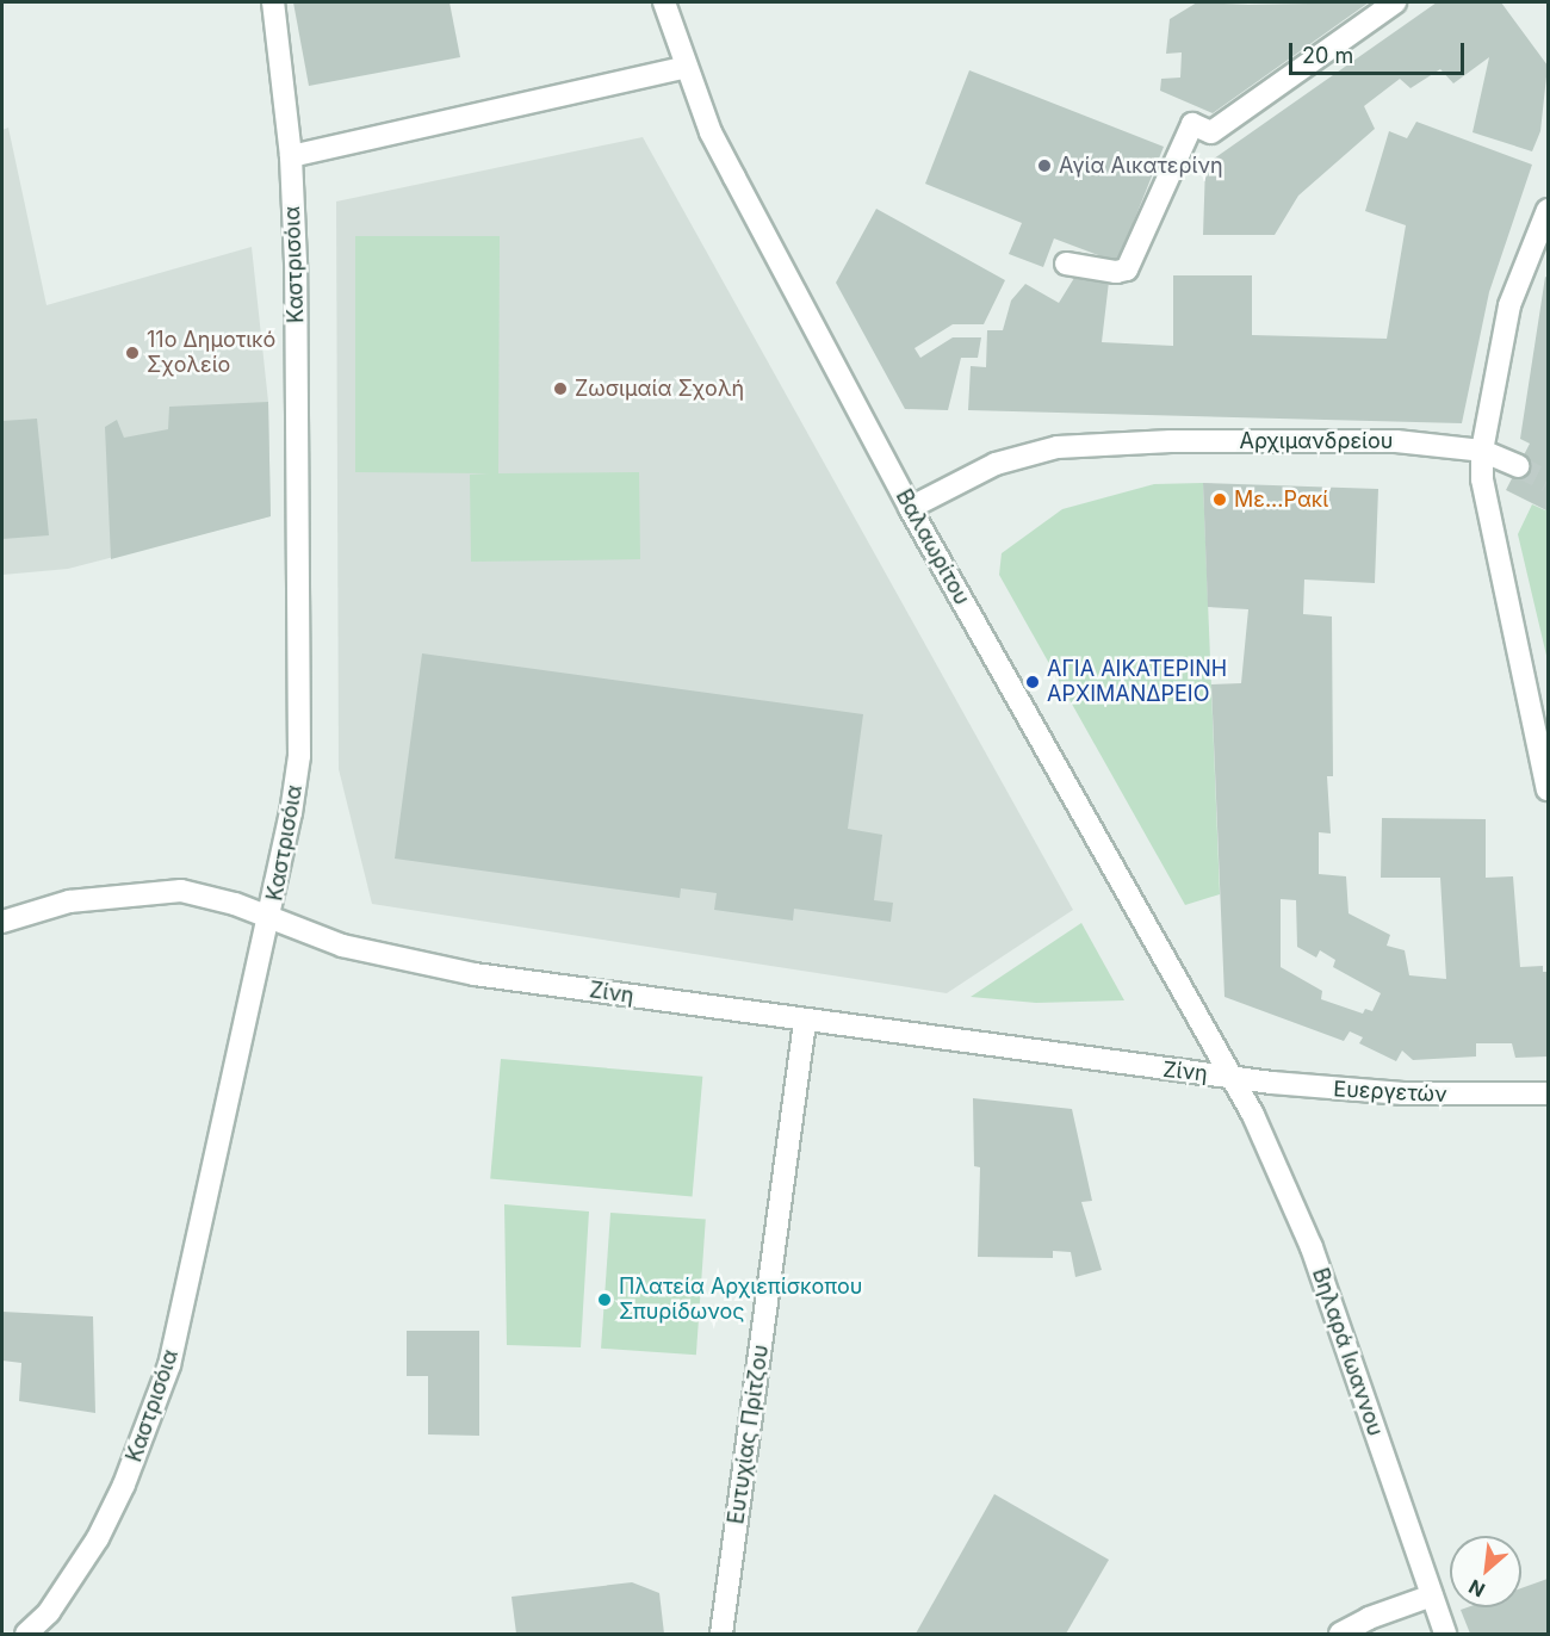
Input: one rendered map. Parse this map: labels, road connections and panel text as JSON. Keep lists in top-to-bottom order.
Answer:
{
  "streets": {
    "street": [
      "Καστρισόια",
      "Αρχιμανδρείου",
      "Βαλαωρίτου",
      "Ζίνη",
      "Ευεργετών",
      "Βηλαρά Ιωαννου",
      "Ευτυχίας Πρίτζου"
    ]
  },
  "crossings": [
    ["Καστρισόια", "Ζίνη"],
    ["Αρχιμανδρείου", "Βαλαωρίτου"],
    ["Βαλαωρίτου", "Ζίνη"],
    ["Βαλαωρίτου", "Ευεργετών"],
    ["Βαλαωρίτου", "Βηλαρά Ιωαννου"],
    ["Ζίνη", "Ευεργετών"],
    ["Ζίνη", "Βηλαρά Ιωαννου"],
    ["Ζίνη", "Ευτυχίας Πρίτζου"],
    ["Ευεργετών", "Βηλαρά Ιωαννου"]
  ],
  "places": [
    "Αγία Αικατερίνη",
    "11ο Δημοτικό Σχολείο",
    "Ζωσιμαία Σχολή",
    "Με...Ρακί",
    "ΑΓΙΑ ΑΙΚΑΤΕΡΙΝΗ ΑΡΧΙΜΑΝΔΡΕΙΟ",
    "Πλατεία Αρχιεπίσκοπου Σπυρίδωνος"
  ],
  "scale_bar": "20 m",
  "north": "bottom left"
}
